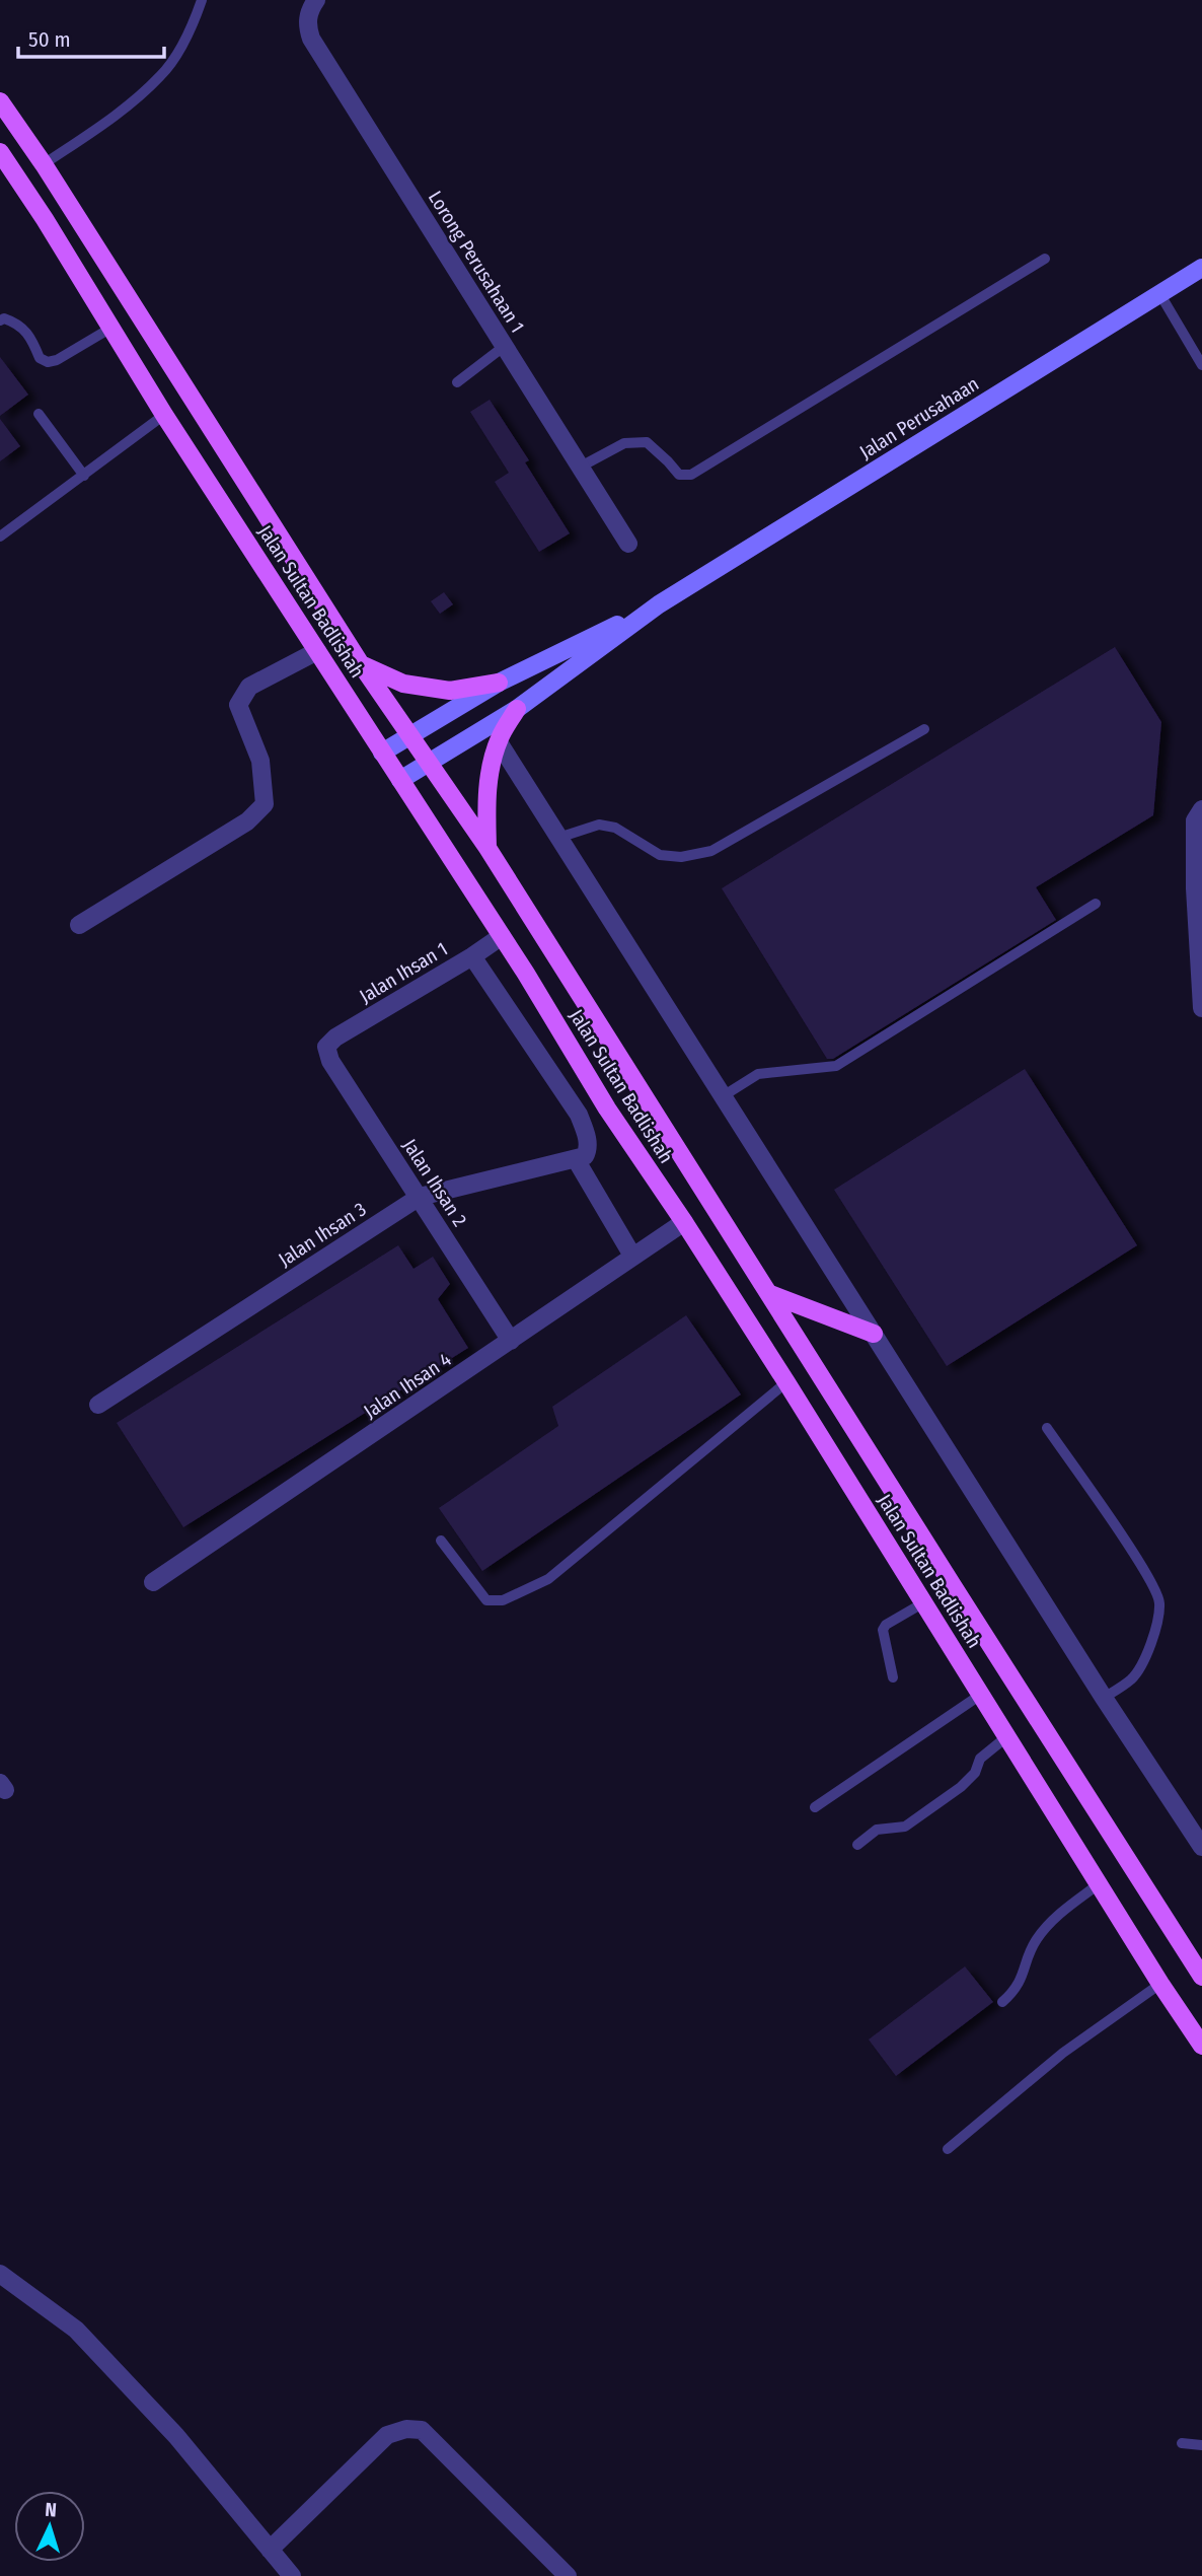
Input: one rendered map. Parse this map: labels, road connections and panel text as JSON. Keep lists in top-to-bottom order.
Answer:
{
  "streets": {
    "main road": ["Jalan Perusahaan", "Jalan Sultan Badlishah"],
    "street": [
      "Lorong Perusahaan 1",
      "Jalan Ihsan 1",
      "Jalan Ihsan 2",
      "Jalan Ihsan 3",
      "Jalan Ihsan 4"
    ]
  },
  "crossings": [
    ["Jalan Perusahaan", "Jalan Sultan Badlishah"],
    ["Jalan Sultan Badlishah", "Jalan Ihsan 1"],
    ["Jalan Sultan Badlishah", "Jalan Ihsan 4"],
    ["Jalan Ihsan 1", "Jalan Ihsan 2"],
    ["Jalan Ihsan 2", "Jalan Ihsan 3"],
    ["Jalan Ihsan 2", "Jalan Ihsan 4"]
  ],
  "scale_bar": "50 m",
  "north": "top"
}
